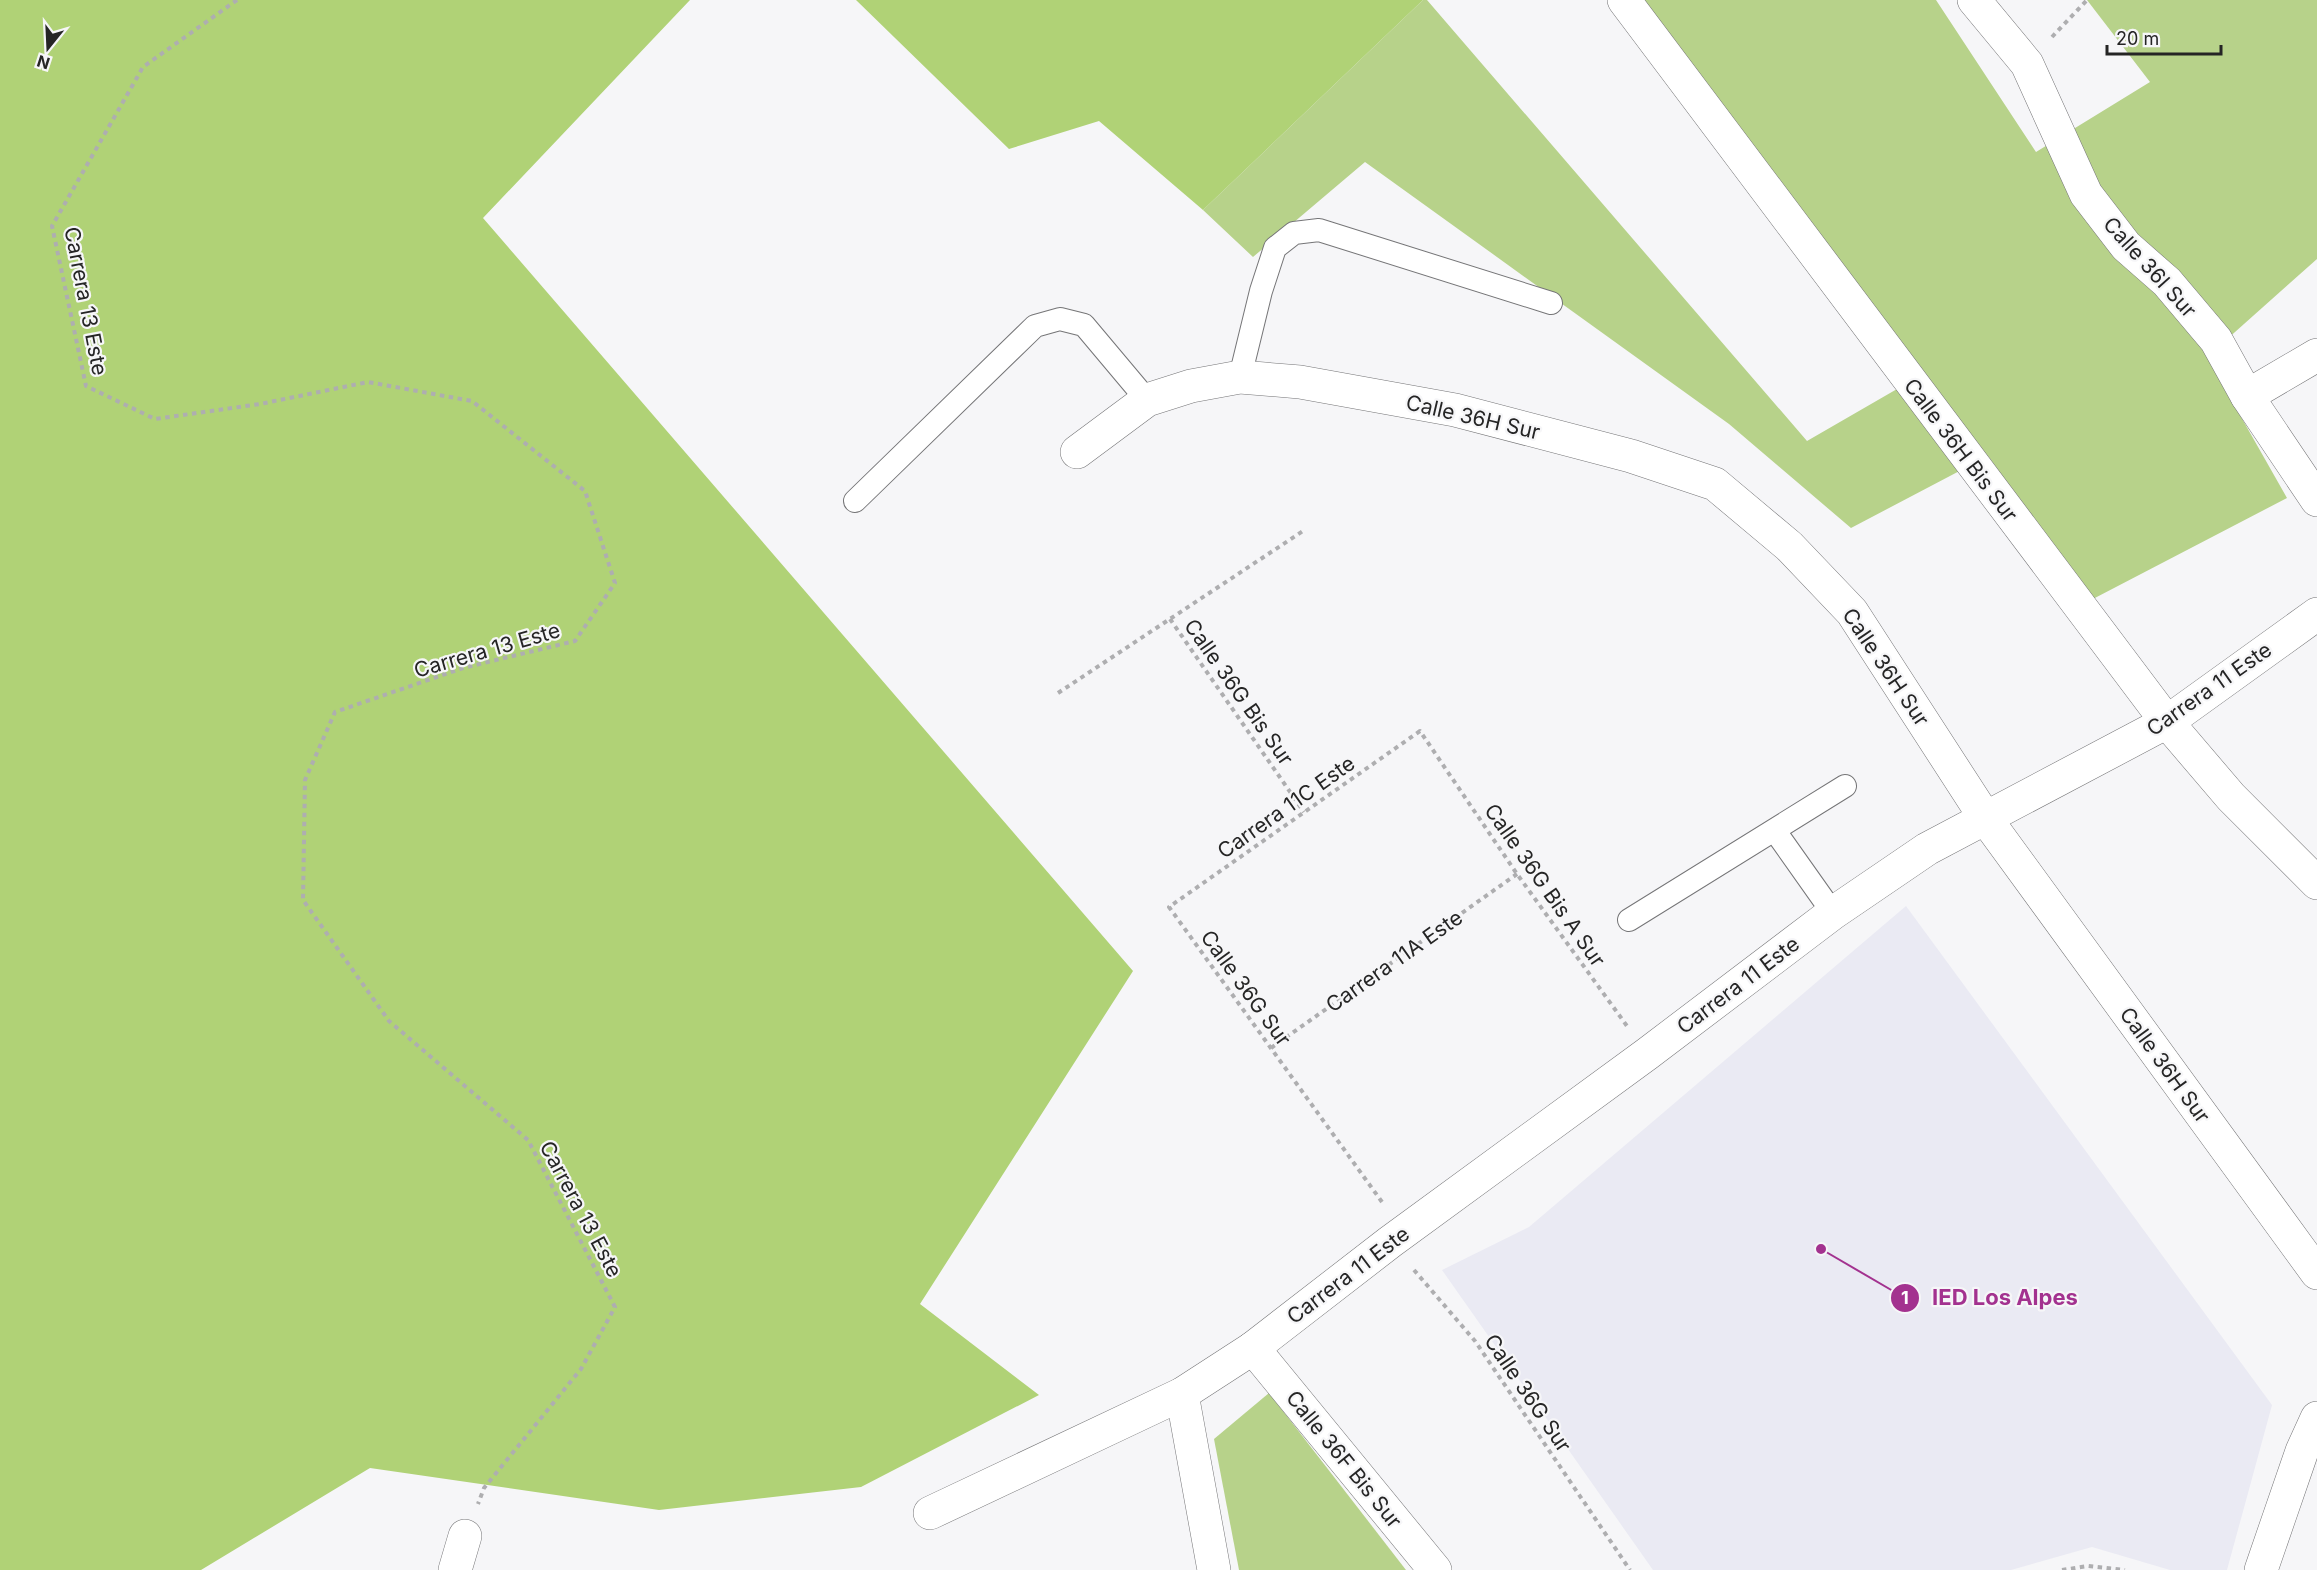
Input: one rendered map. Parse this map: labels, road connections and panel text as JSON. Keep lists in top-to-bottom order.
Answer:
{
  "streets": {
    "street": [
      "Calle 36I Sur",
      "Calle 36H Sur",
      "Calle 36H Bis Sur",
      "Carrera 11 Este",
      "Calle 36F Bis Sur"
    ],
    "path": [
      "Carrera 13 Este",
      "Calle 36G Bis Sur",
      "Carrera 11C Este",
      "Calle 36G Bis A Sur",
      "Carrera 11A Este",
      "Calle 36G Sur"
    ]
  },
  "crossings": [
    ["Calle 36H Sur", "Carrera 11 Este"],
    ["Calle 36H Bis Sur", "Carrera 11 Este"],
    ["Carrera 11 Este", "Calle 36G Bis A Sur"],
    ["Carrera 11 Este", "Calle 36G Sur"],
    ["Carrera 11 Este", "Calle 36F Bis Sur"],
    ["Calle 36G Bis Sur", "Carrera 11C Este"],
    ["Carrera 11C Este", "Calle 36G Bis A Sur"],
    ["Carrera 11C Este", "Calle 36G Sur"],
    ["Calle 36G Bis A Sur", "Carrera 11A Este"],
    ["Carrera 11A Este", "Calle 36G Sur"]
  ],
  "places": ["IED Los Alpes"],
  "scale_bar": "20 m",
  "north": "bottom"
}
